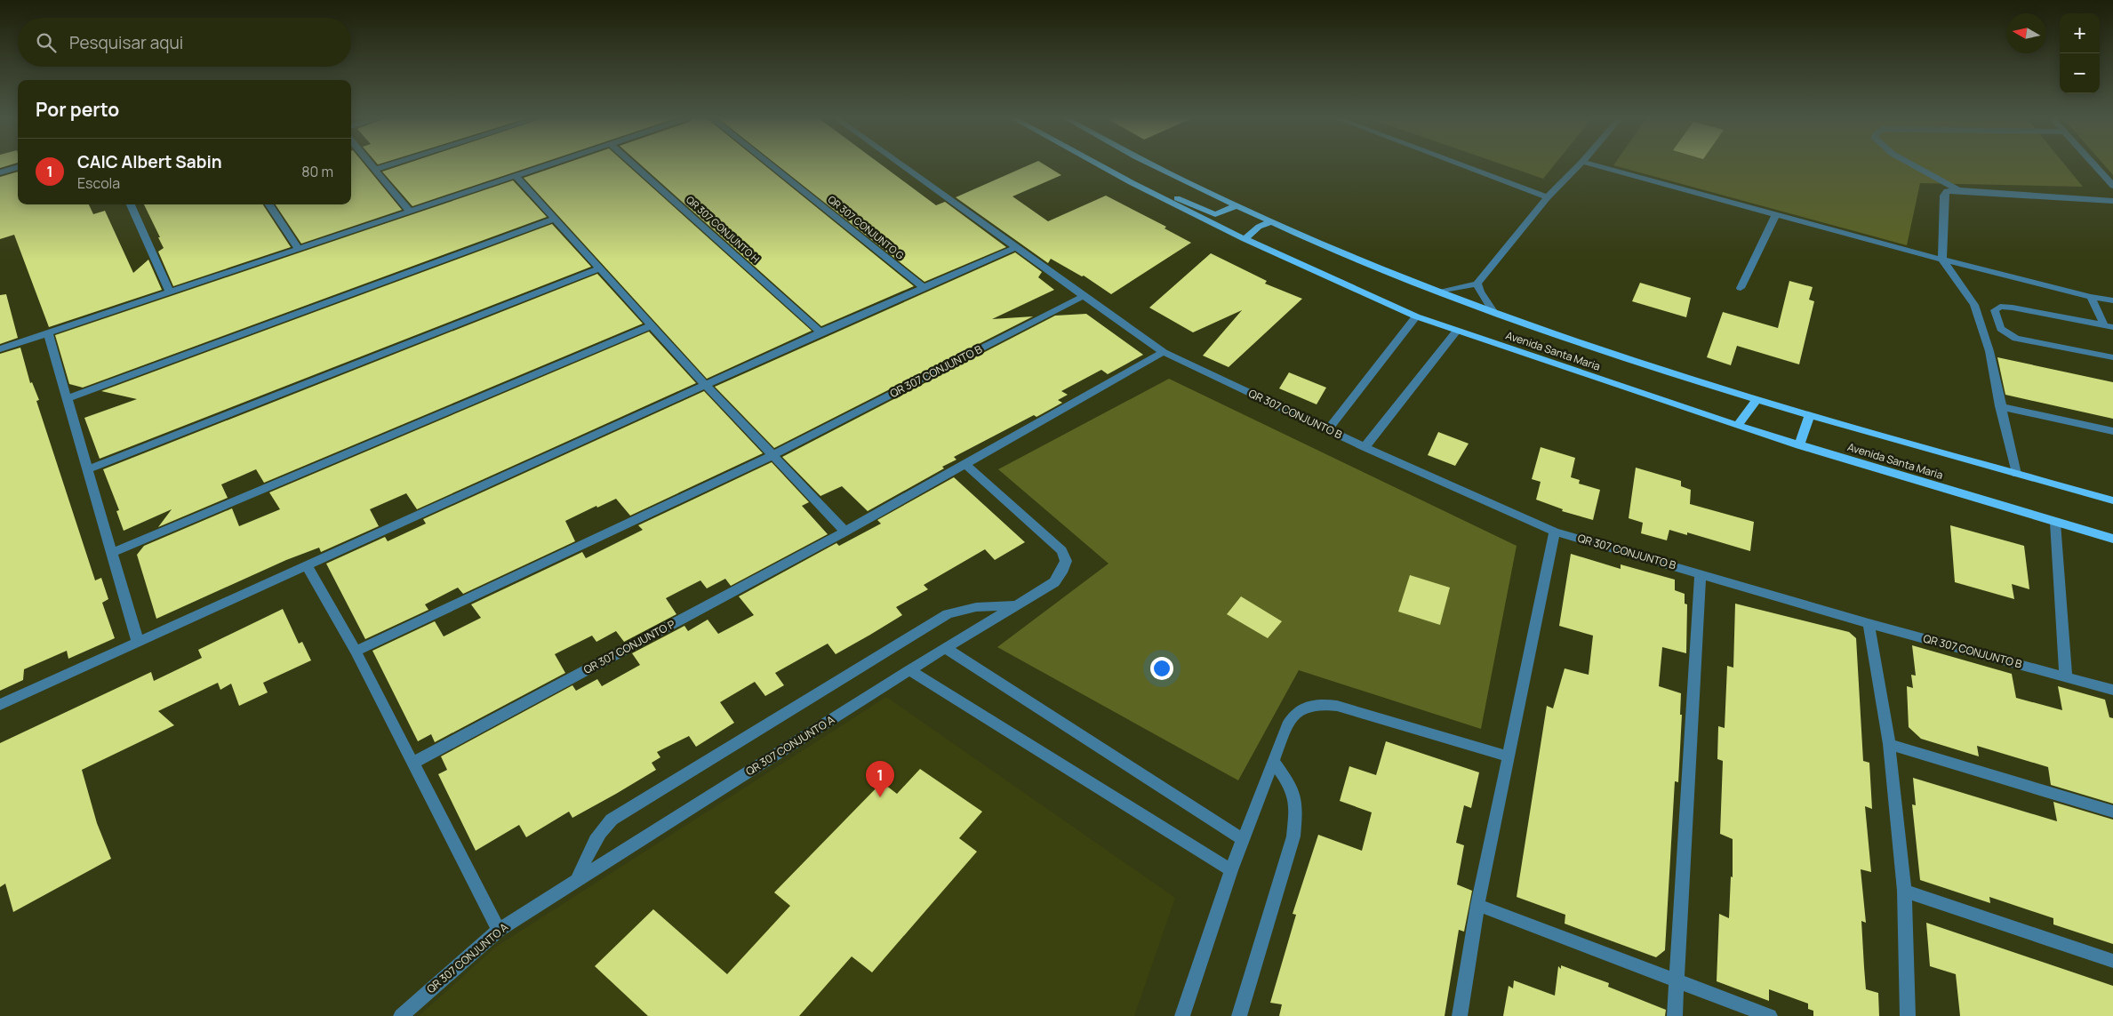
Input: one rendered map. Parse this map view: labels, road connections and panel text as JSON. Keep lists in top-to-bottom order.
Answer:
{
  "streets": {
    "main road": ["Avenida Santa Maria"],
    "street": [
      "QR 307 CONJUNTO G",
      "QR 307 CONJUNTO H",
      "QR 307 CONJUNTO B",
      "QR 307 CONJUNTO P",
      "QR 307 CONJUNTO A"
    ]
  },
  "north": "left",
  "page": {
    "map_buttons": ["+", "−"],
    "search": "Pesquisar aqui",
    "heading": "Por perto",
    "list": [
      {
        "mark": "1",
        "name": "CAIC Albert Sabin",
        "note": "Escola",
        "value": "80 m"
      }
    ],
    "pins": "1"
  }
}
